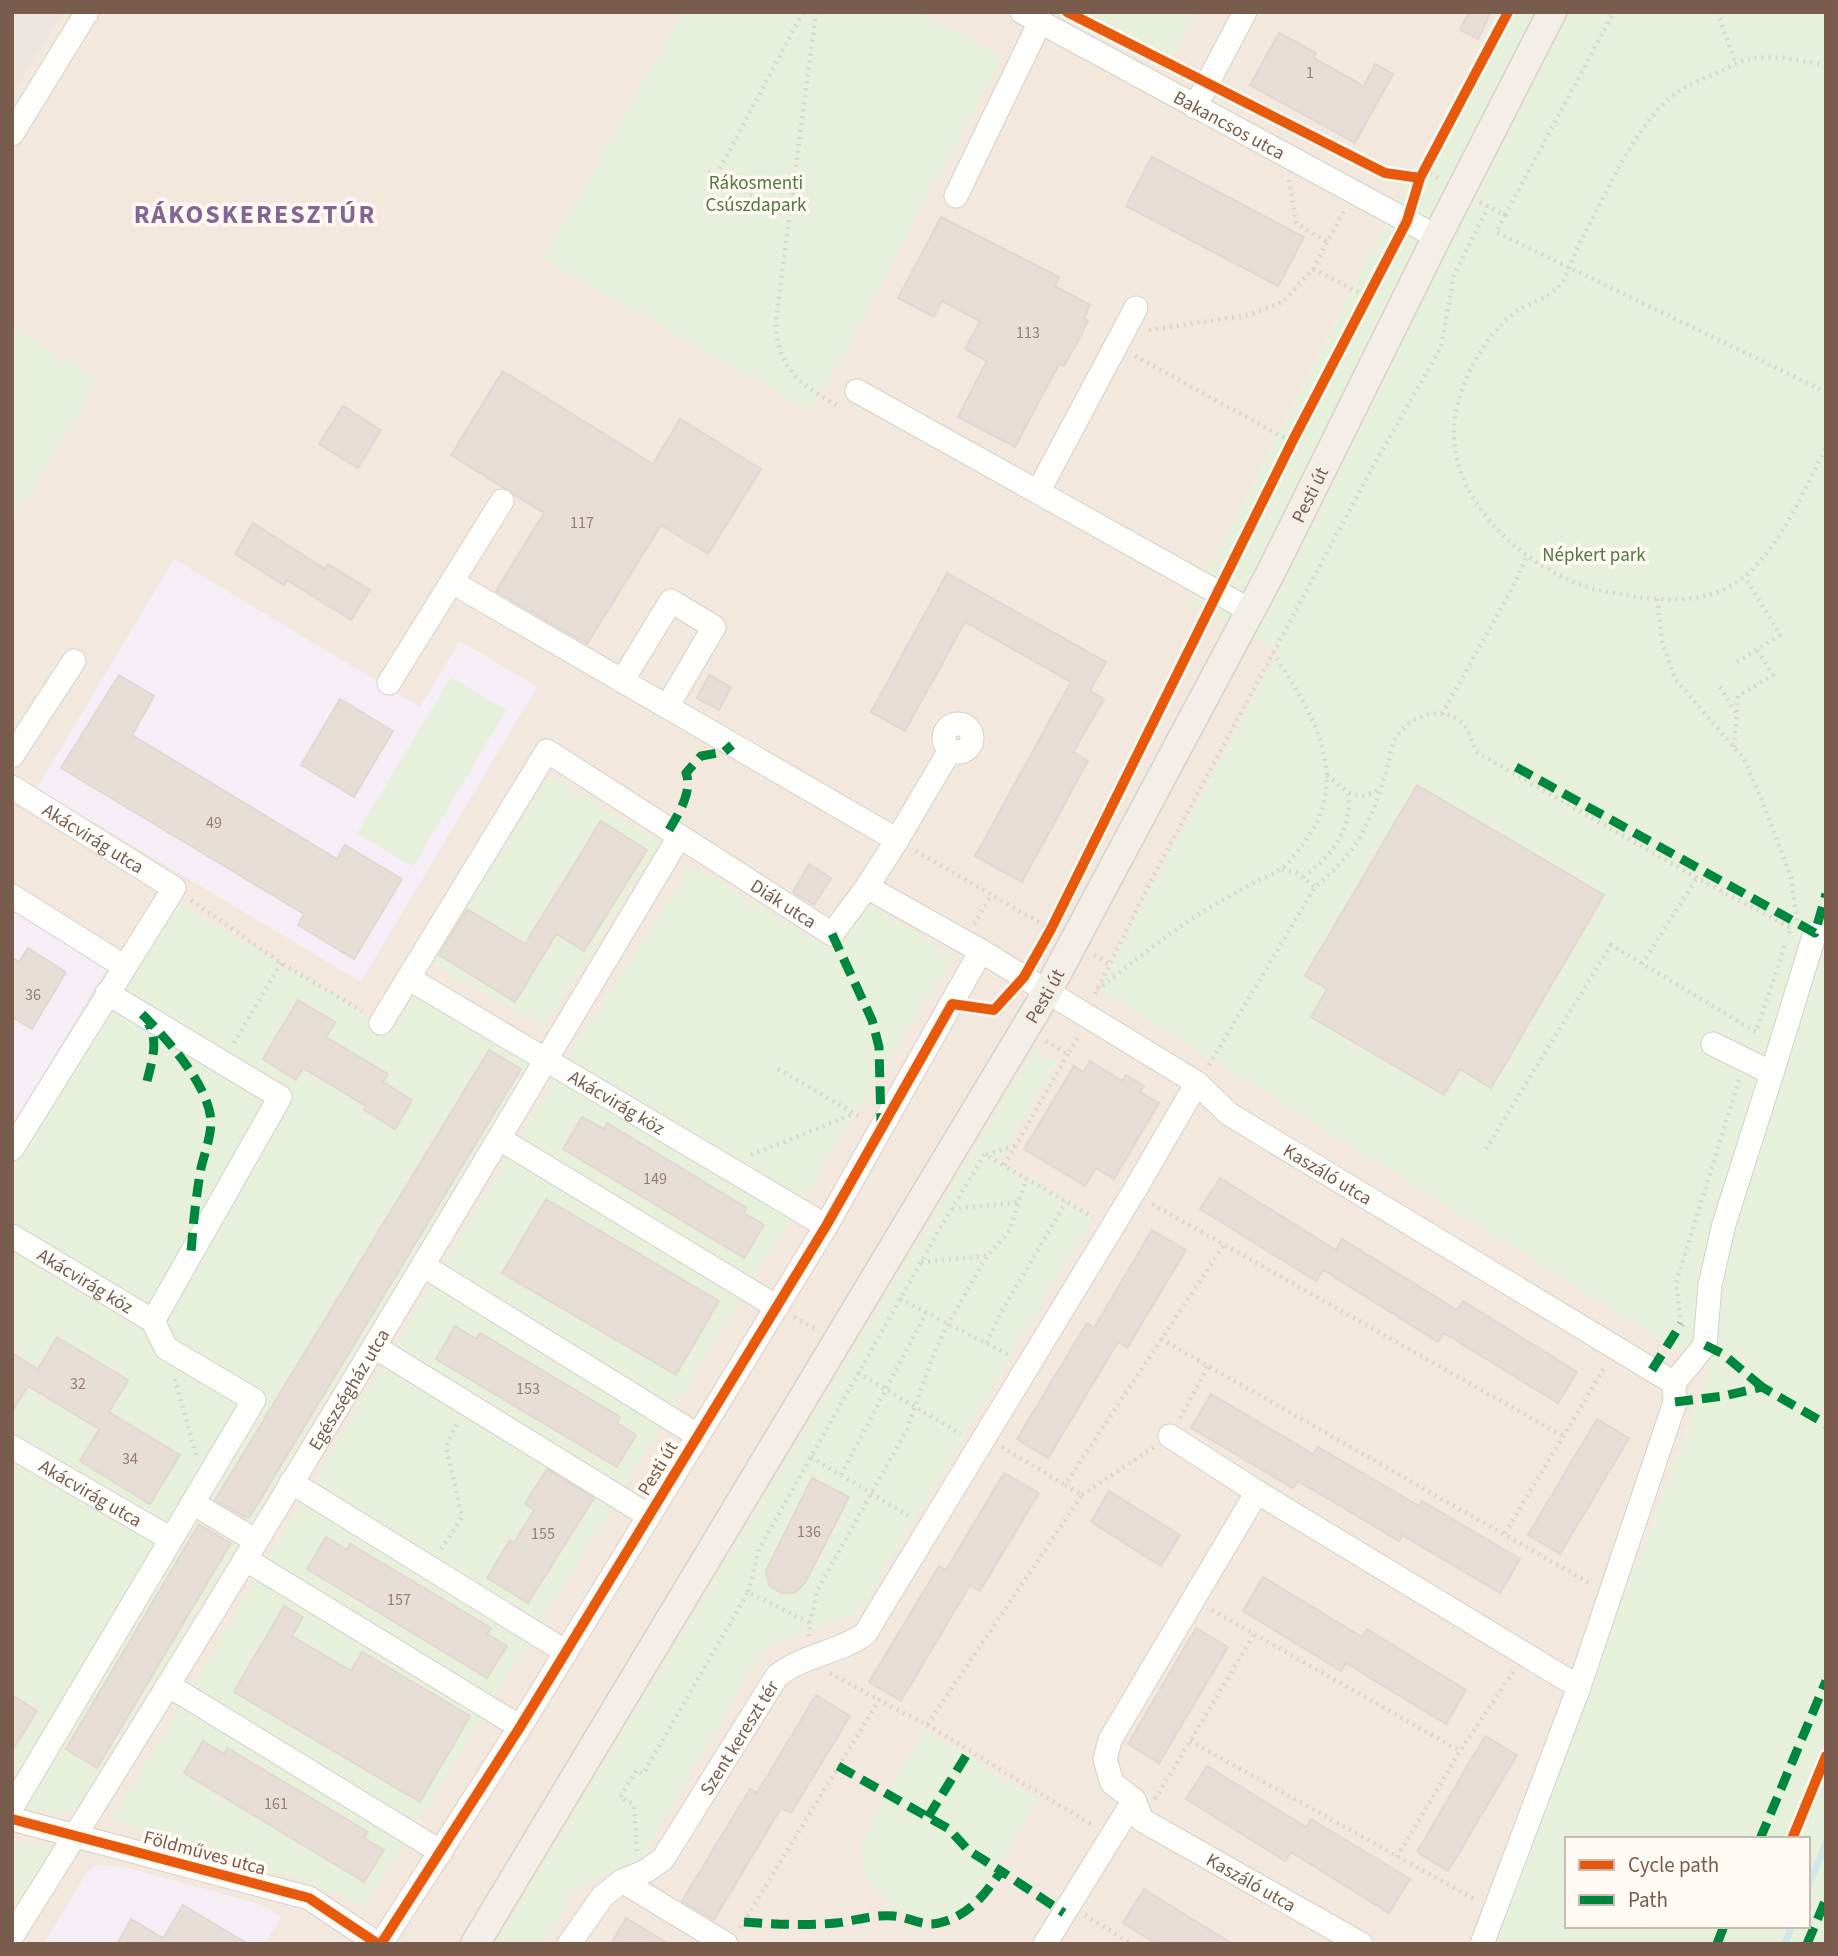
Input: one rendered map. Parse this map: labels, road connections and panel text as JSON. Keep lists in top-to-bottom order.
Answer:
{
  "streets": {
    "main road": ["Pesti út"],
    "street": [
      "Bakancsos utca",
      "Akácvirág utca",
      "Diák utca",
      "Akácvirág köz",
      "Kaszáló utca",
      "Egészségház utca",
      "Szent kereszt tér",
      "Földműves utca"
    ]
  },
  "crossings": [
    ["Bakancsos utca", "Pesti út"],
    ["Pesti út", "Akácvirág köz"],
    ["Pesti út", "Kaszáló utca"],
    ["Pesti út", "Egészségház utca"],
    ["Pesti út", "Földműves utca"],
    ["Diák utca", "Akácvirág köz"],
    ["Diák utca", "Egészségház utca"],
    ["Akácvirág köz", "Egészségház utca"],
    ["Egészségház utca", "Földműves utca"]
  ],
  "districts": ["RÁKOSKERESZTÚR"],
  "parks": ["Rákosmenti Csúszdapark", "Népkert park"],
  "house_numbers": [
    "1",
    "113",
    "117",
    "49",
    "36",
    "149",
    "32",
    "153",
    "34",
    "136",
    "155",
    "157",
    "161"
  ],
  "legend": ["Cycle path", "Path"]
}
